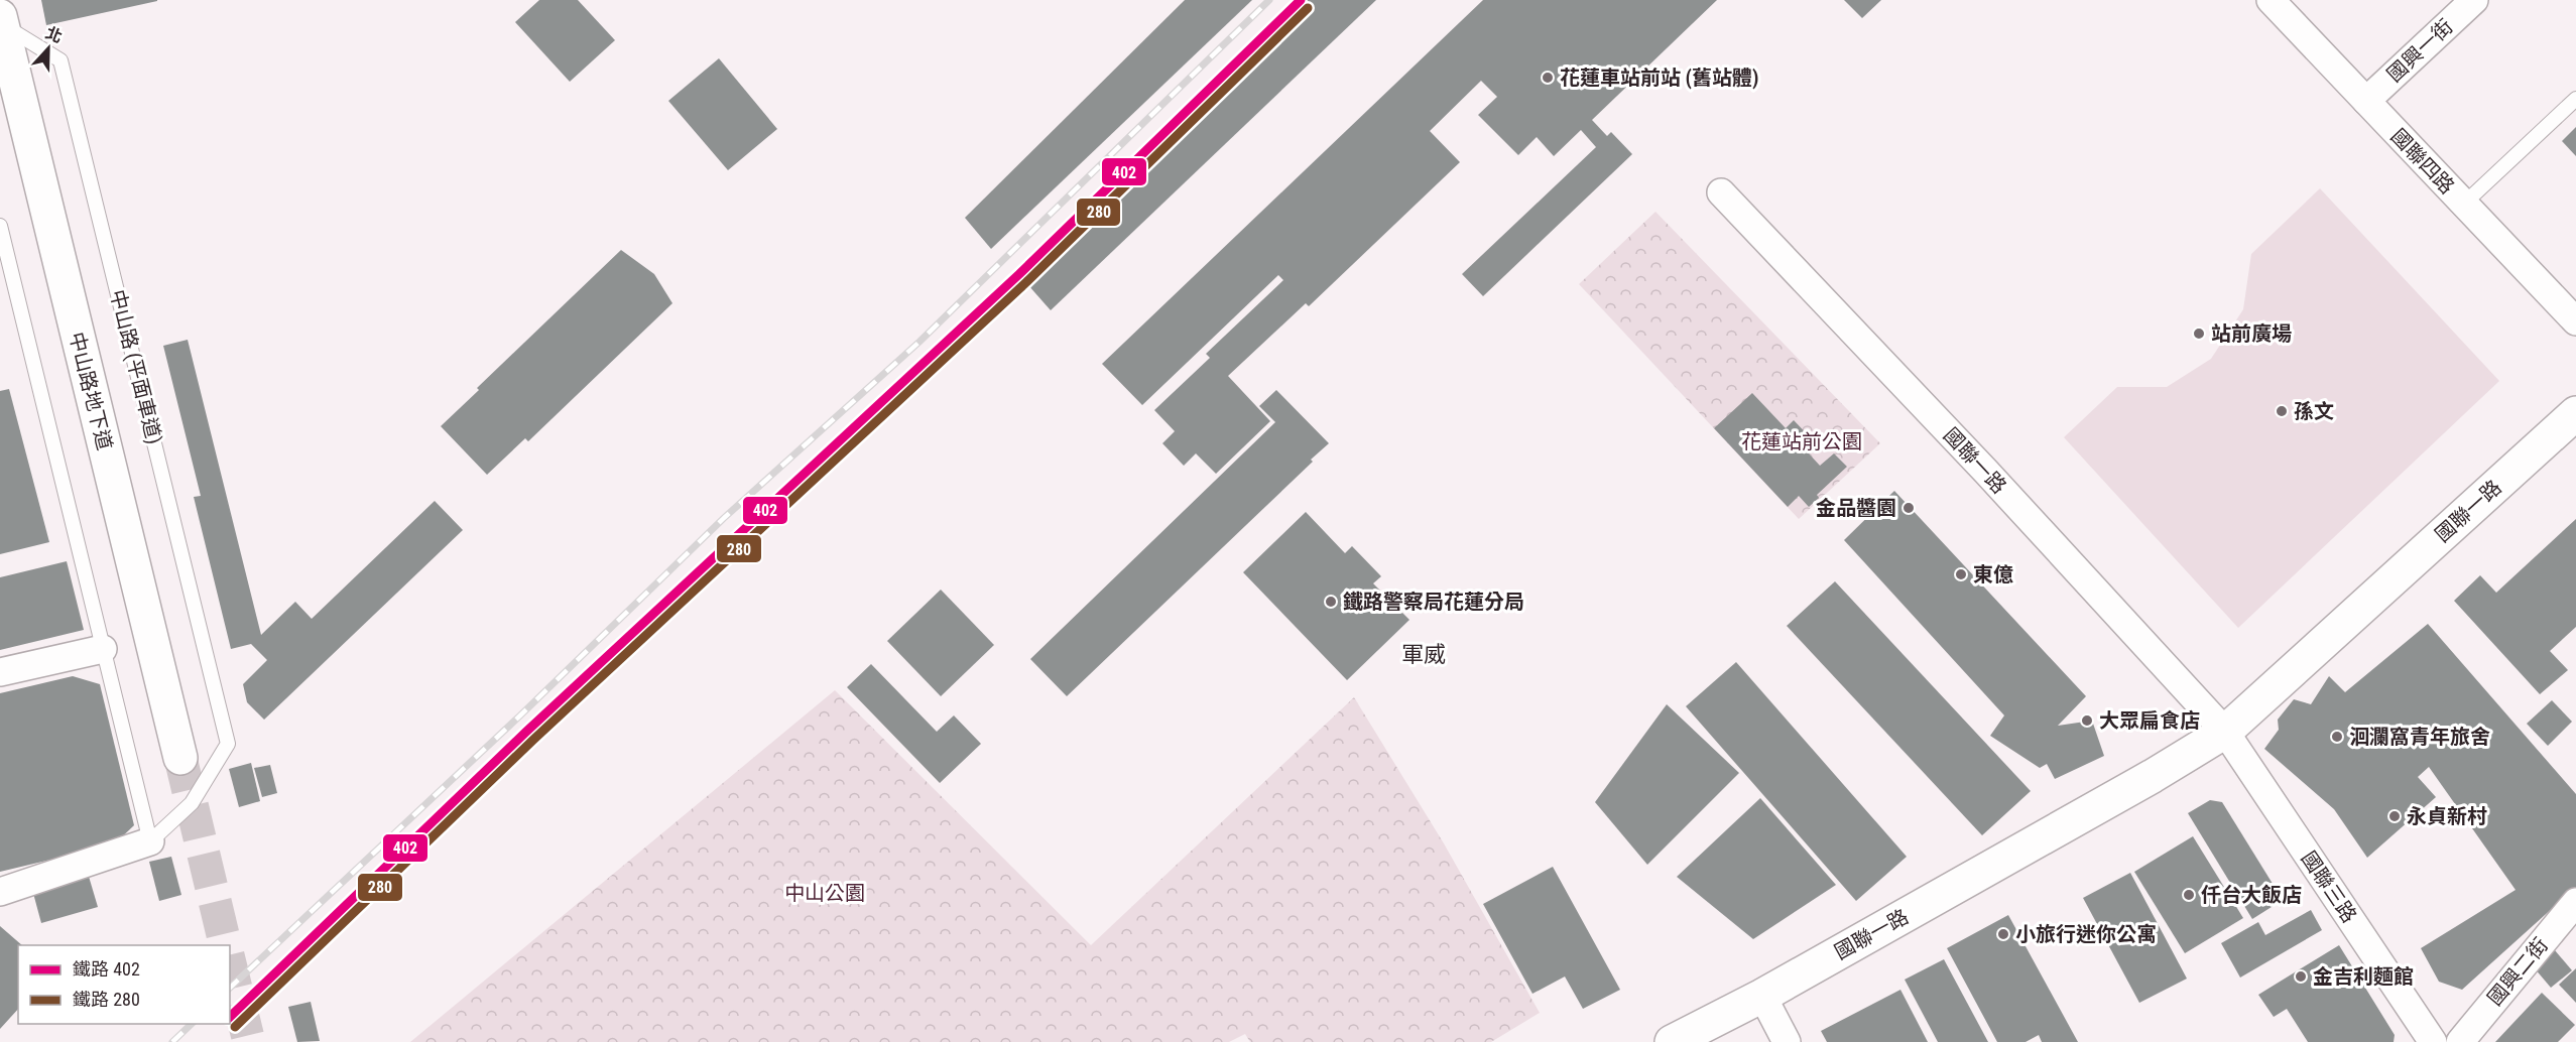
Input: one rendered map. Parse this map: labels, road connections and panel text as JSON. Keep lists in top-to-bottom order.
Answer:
{
  "streets": {
    "street": [
      "國興一街",
      "國聯四路",
      "中山路地下道",
      "國聯一路",
      "國聯三路",
      "國興二街"
    ],
    "lane": ["中山路 (平面車道)"]
  },
  "crossings": [
    ["國興一街", "國聯四路"],
    ["中山路 (平面車道)", "中山路地下道"],
    ["國聯一路", "國聯三路"]
  ],
  "districts": ["軍威"],
  "parks": ["花蓮站前公園", "中山公園"],
  "places": [
    "花蓮車站前站 (舊站體)",
    "站前廣場",
    "孫文",
    "金品醬園",
    "東億",
    "鐵路警察局花蓮分局",
    "大眾扁食店",
    "洄瀾窩青年旅舍",
    "永貞新村",
    "仟台大飯店",
    "小旅行迷你公寓",
    "金吉利麵館"
  ],
  "lines": ["rail line 402", "rail line 280"],
  "legend": ["鐵路 402", "鐵路 280"],
  "north": "top"
}
